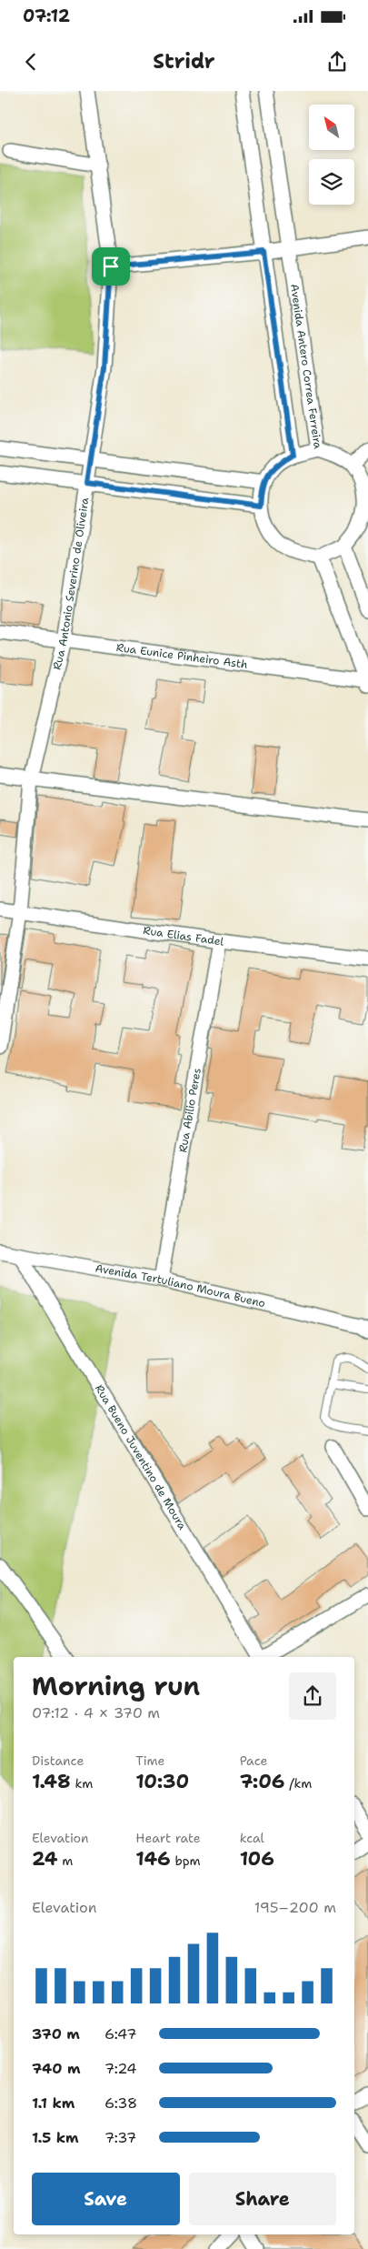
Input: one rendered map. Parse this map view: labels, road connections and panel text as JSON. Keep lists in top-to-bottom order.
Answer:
{
  "streets": {
    "street": [
      "Avenida Antero Correa Ferreira",
      "Rua Antonio Severino de Oliveira",
      "Rua Eunice Pinheiro Asth",
      "Rua Elias Fadel",
      "Rua Abilio Peres",
      "Avenida Tertuliano Moura Bueno",
      "Rua Bueno Juventino de Moura"
    ]
  },
  "crossings": [
    ["Rua Antonio Severino de Oliveira", "Rua Eunice Pinheiro Asth"],
    ["Rua Antonio Severino de Oliveira", "Rua Elias Fadel"],
    ["Rua Elias Fadel", "Rua Abilio Peres"],
    ["Rua Abilio Peres", "Avenida Tertuliano Moura Bueno"],
    ["Avenida Tertuliano Moura Bueno", "Rua Bueno Juventino de Moura"]
  ],
  "north": "top left",
  "page": {
    "status": "07:12",
    "header": "Stridr",
    "heading": ["Morning run", "07:12 · 4 × 370 m"],
    "stats": [
      ["Distance", "1.48 km"],
      ["Time", "10:30"],
      ["Pace", "7:06 /km"],
      ["Elevation", "24 m"],
      ["Heart rate", "146 bpm"],
      ["kcal", "106"]
    ],
    "chart": ["Elevation", "195–200 m"],
    "list": [
      {
        "name": "370 m",
        "note": "6:47"
      },
      {
        "name": "740 m",
        "note": "7:24"
      },
      {
        "name": "1.1 km",
        "note": "6:38"
      },
      {
        "name": "1.5 km",
        "note": "7:37"
      }
    ],
    "buttons": ["Save", "Share"]
  }
}
